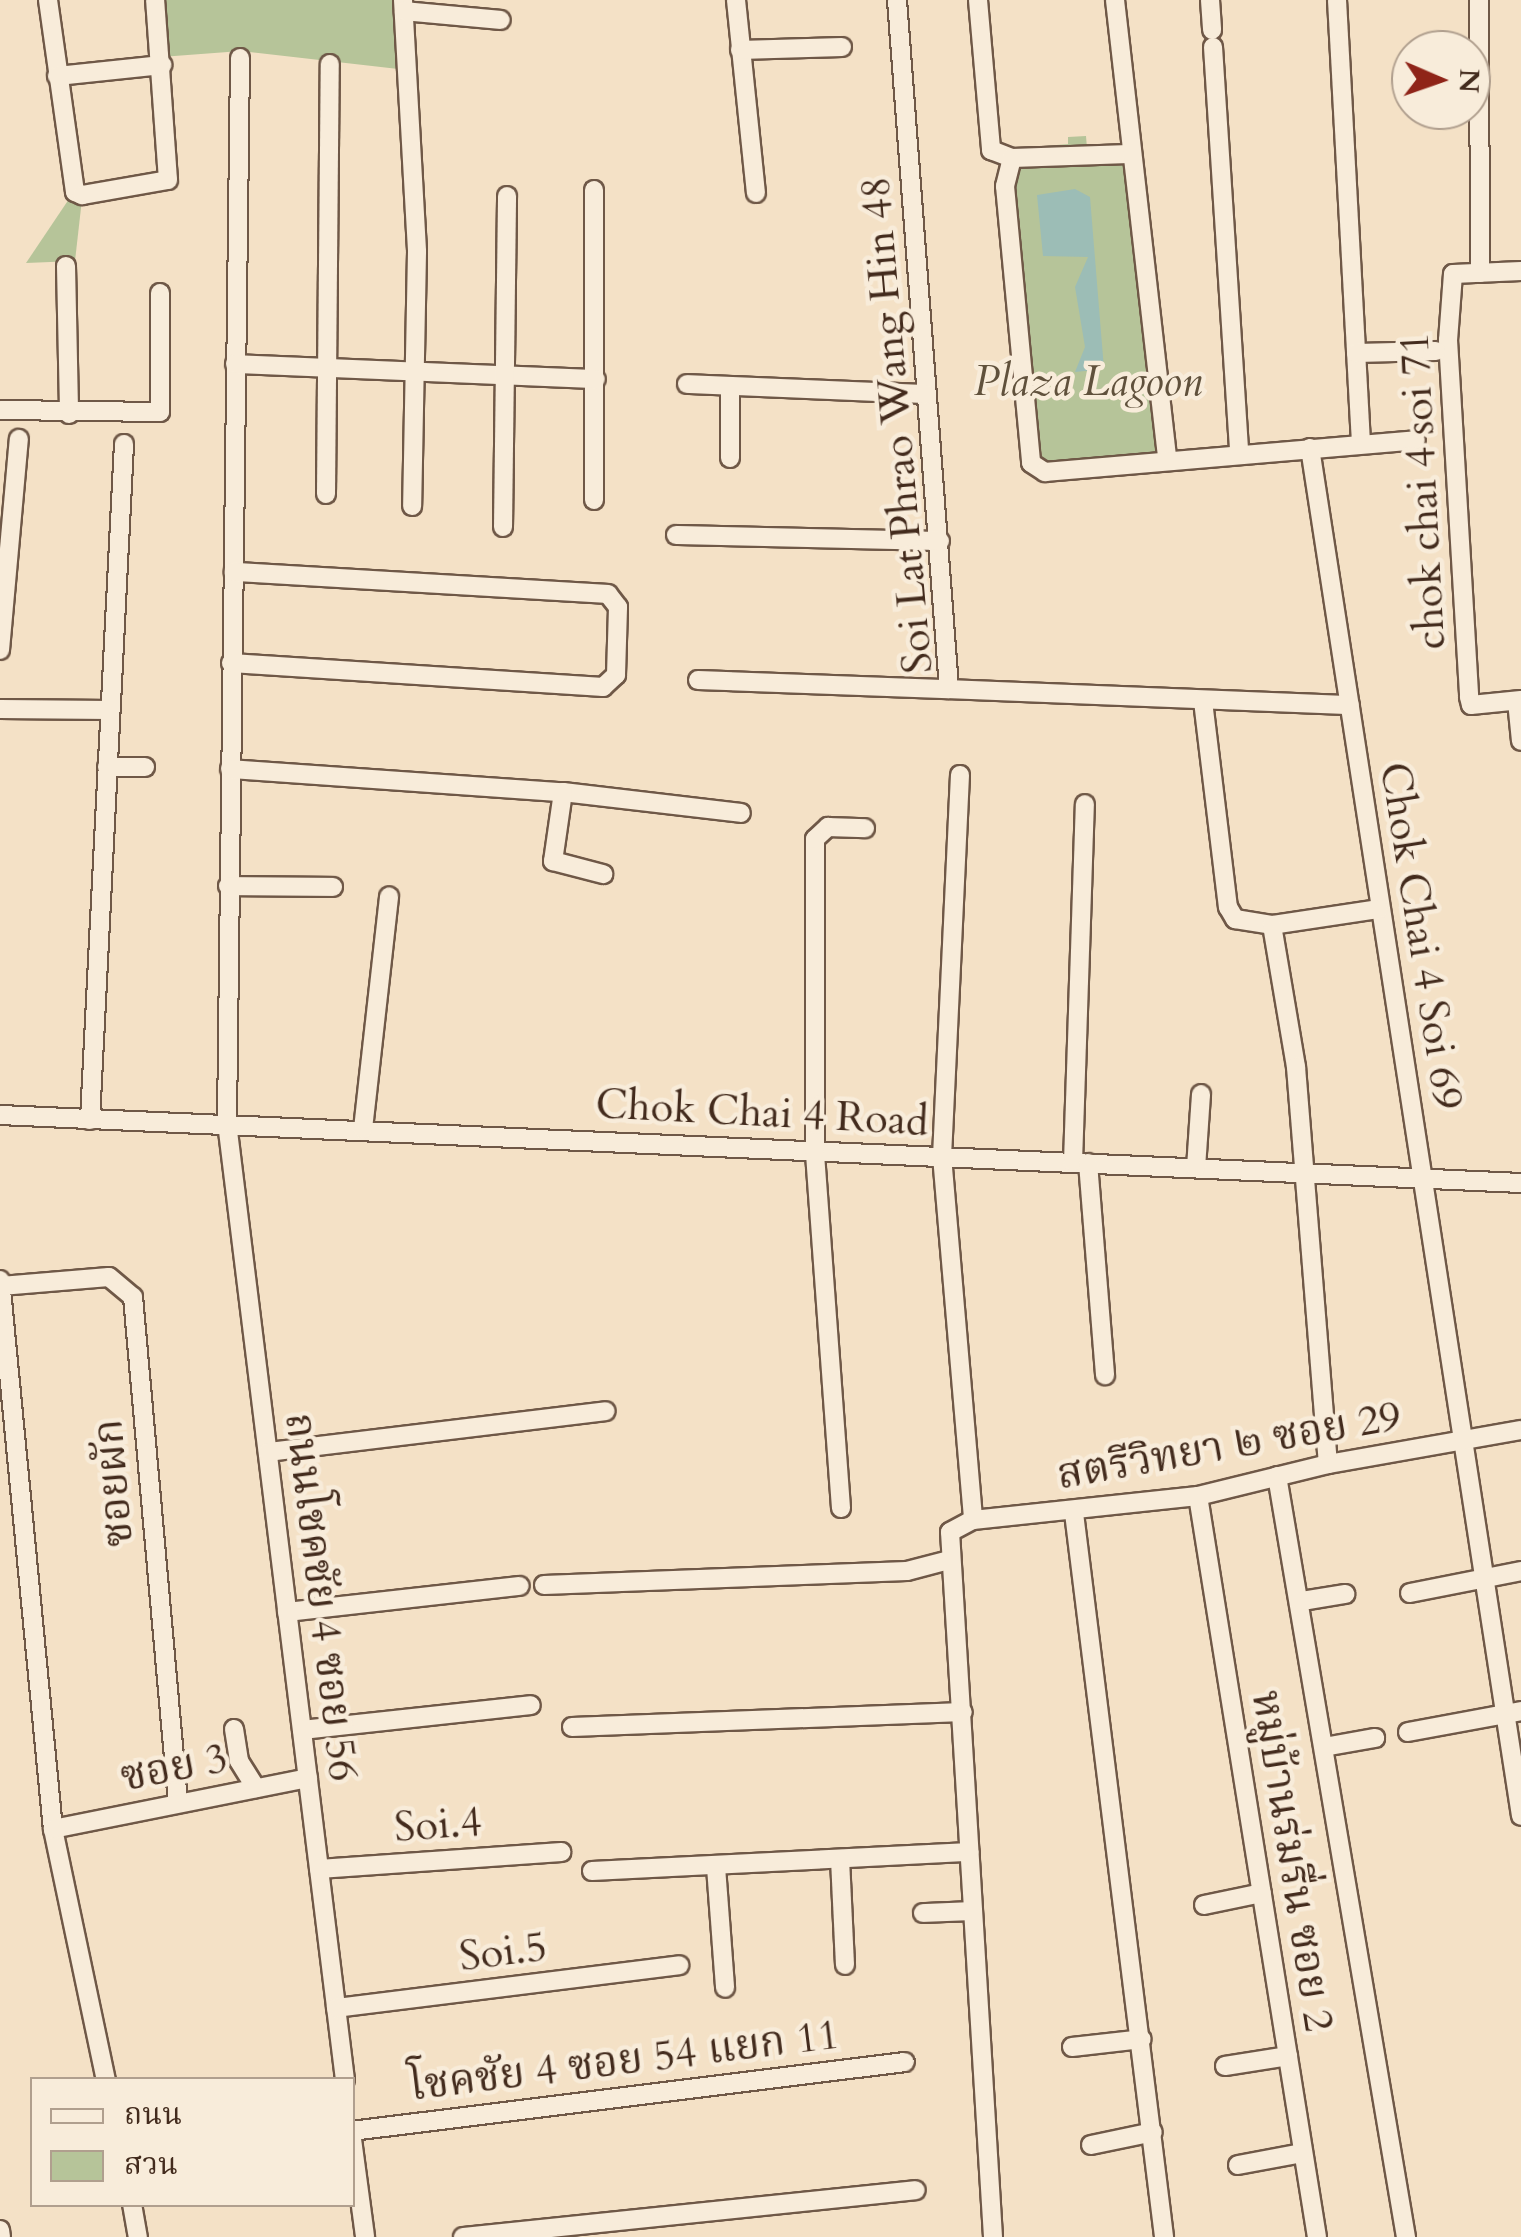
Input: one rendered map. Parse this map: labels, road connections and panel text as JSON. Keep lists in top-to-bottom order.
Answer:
{
  "streets": {
    "street": [
      "Soi Lat Phrao Wang Hin 48",
      "chok chai 4 soi 71",
      "Chok Chai 4 Soi 69",
      "Chok Chai 4 Road",
      "สตรีวิทยา ๒ ซอย 29",
      "ซอยผัก",
      "ถนนโชคชัย 4 ซอย 56",
      "ซอย 3",
      "Soi.4",
      "หมู่บ้านร่มรื่น ซอย 2",
      "Soi.5",
      "โชคชัย 4 ซอย 54 แยก 11"
    ]
  },
  "crossings": [
    ["Soi Lat Phrao Wang Hin 48", "Chok Chai 4 Soi 69"],
    ["Chok Chai 4 Soi 69", "Chok Chai 4 Road"],
    ["Chok Chai 4 Soi 69", "สตรีวิทยา ๒ ซอย 29"],
    ["Chok Chai 4 Road", "ถนนโชคชัย 4 ซอย 56"],
    ["สตรีวิทยา ๒ ซอย 29", "หมู่บ้านร่มรื่น ซอย 2"],
    ["ซอยผัก", "ซอย 3"],
    ["ถนนโชคชัย 4 ซอย 56", "ซอย 3"],
    ["ถนนโชคชัย 4 ซอย 56", "Soi.4"],
    ["ถนนโชคชัย 4 ซอย 56", "Soi.5"]
  ],
  "parks": ["Plaza Lagoon"],
  "legend": ["ถนน", "สวน"],
  "north": "right"
}
